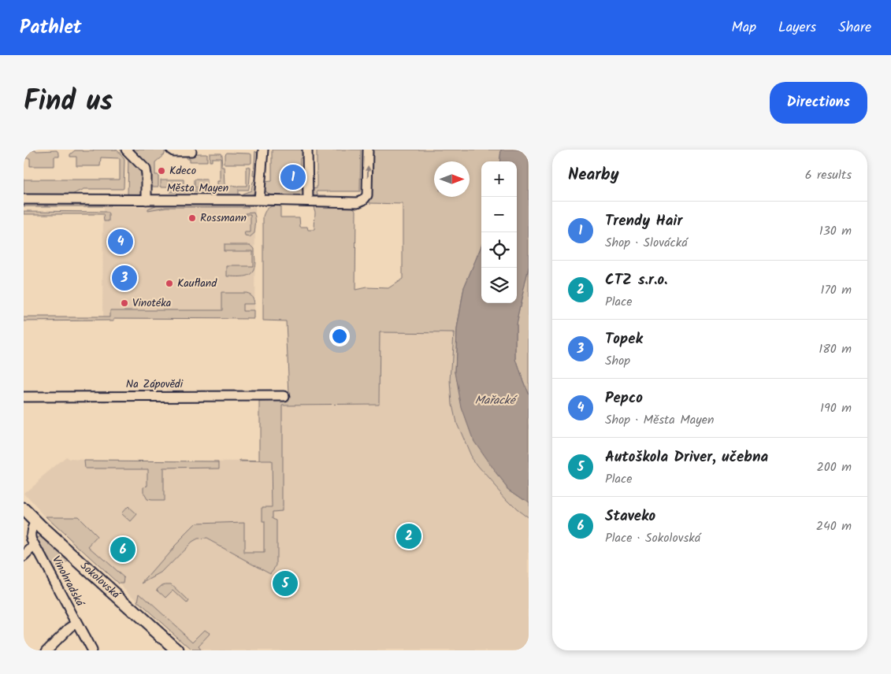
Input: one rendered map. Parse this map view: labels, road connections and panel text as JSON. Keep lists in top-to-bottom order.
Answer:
{
  "streets": {
    "main road": ["Sokolovská"],
    "street": ["Města Mayen", "Na Zápovědi", "Vinohradská"]
  },
  "crossings": [
    ["Sokolovská", "Vinohradská"]
  ],
  "water": ["Mařacké"],
  "places": [
    "Kdeco",
    "Rossmann",
    "Kaufland",
    "Vinotéka"
  ],
  "north": "right",
  "page": {
    "header": "Pathlet",
    "nav": ["Map", "Layers", "Share"],
    "title": "Find us",
    "buttons": "Directions",
    "heading": ["Nearby", "6 results"],
    "map_buttons": ["+", "−"],
    "pins": [
      "1",
      "4",
      "3",
      "2",
      "6",
      "5"
    ],
    "list": [
      {
        "mark": "1",
        "name": "Trendy Hair",
        "note": "Shop · Slovácká",
        "value": "130 m"
      },
      {
        "mark": "2",
        "name": "CTZ s.r.o.",
        "note": "Place",
        "value": "170 m"
      },
      {
        "mark": "3",
        "name": "Topek",
        "note": "Shop",
        "value": "180 m"
      },
      {
        "mark": "4",
        "name": "Pepco",
        "note": "Shop · Města Mayen",
        "value": "190 m"
      },
      {
        "mark": "5",
        "name": "Autoškola Driver, učebna",
        "note": "Place",
        "value": "200 m"
      },
      {
        "mark": "6",
        "name": "Staveko",
        "note": "Place · Sokolovská",
        "value": "240 m"
      }
    ]
  }
}
